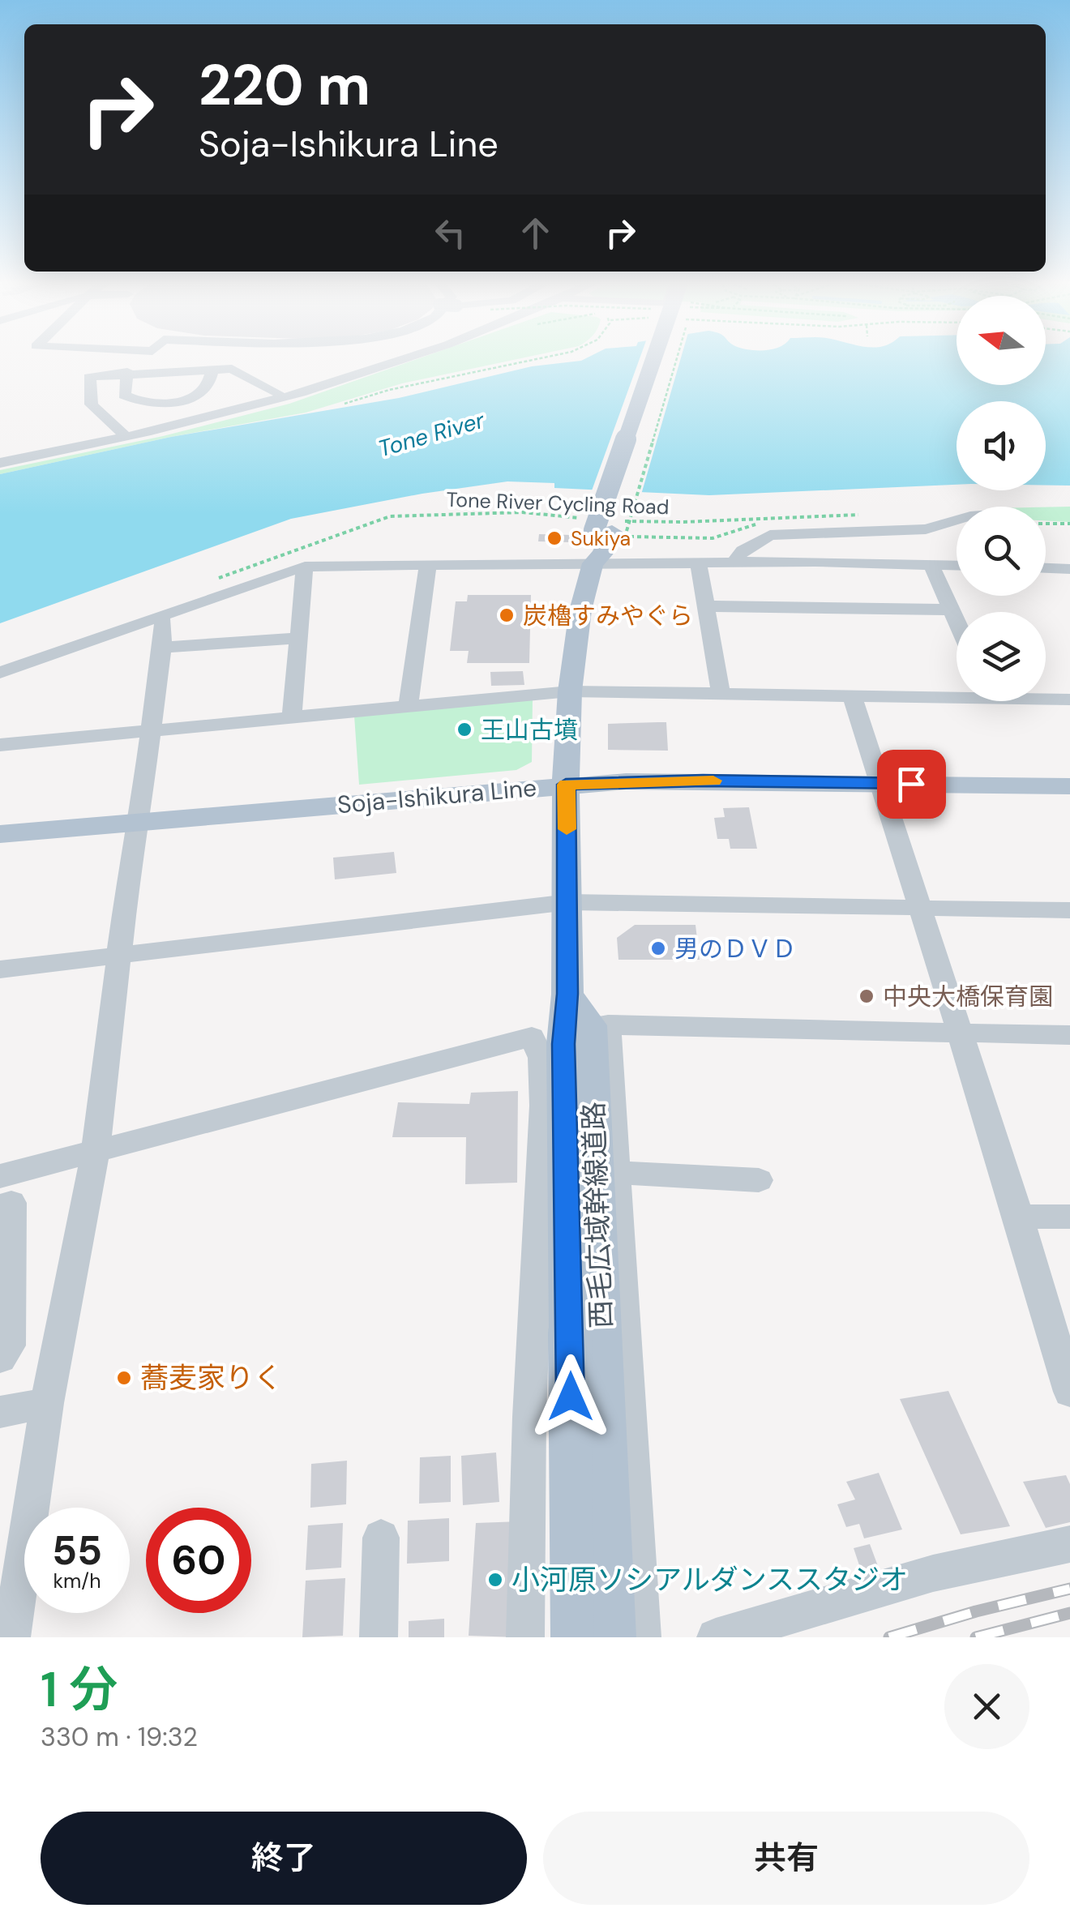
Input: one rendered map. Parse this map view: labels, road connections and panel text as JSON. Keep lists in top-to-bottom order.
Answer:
{
  "streets": {
    "main road": ["Soja-Ishikura Line", "西毛広域幹線道路"],
    "path": ["Tone River Cycling Road"]
  },
  "crossings": [
    ["Tone River Cycling Road", "西毛広域幹線道路"],
    ["Soja-Ishikura Line", "西毛広域幹線道路"]
  ],
  "water": ["Tone River"],
  "places": [
    "Sukiya",
    "炭櫓すみやぐら",
    "王山古墳",
    "男のＤＶＤ",
    "中央大橋保育園",
    "蕎麦家りく",
    "小河原ソシアルダンススタジオ"
  ],
  "north": "left",
  "page": {
    "turn": ["220 m", "Soja-Ishikura Line"],
    "speed": "55 km/h",
    "limit": "60",
    "heading": ["1 分", "330 m · 19:32"],
    "buttons": ["終了", "共有"]
  }
}
